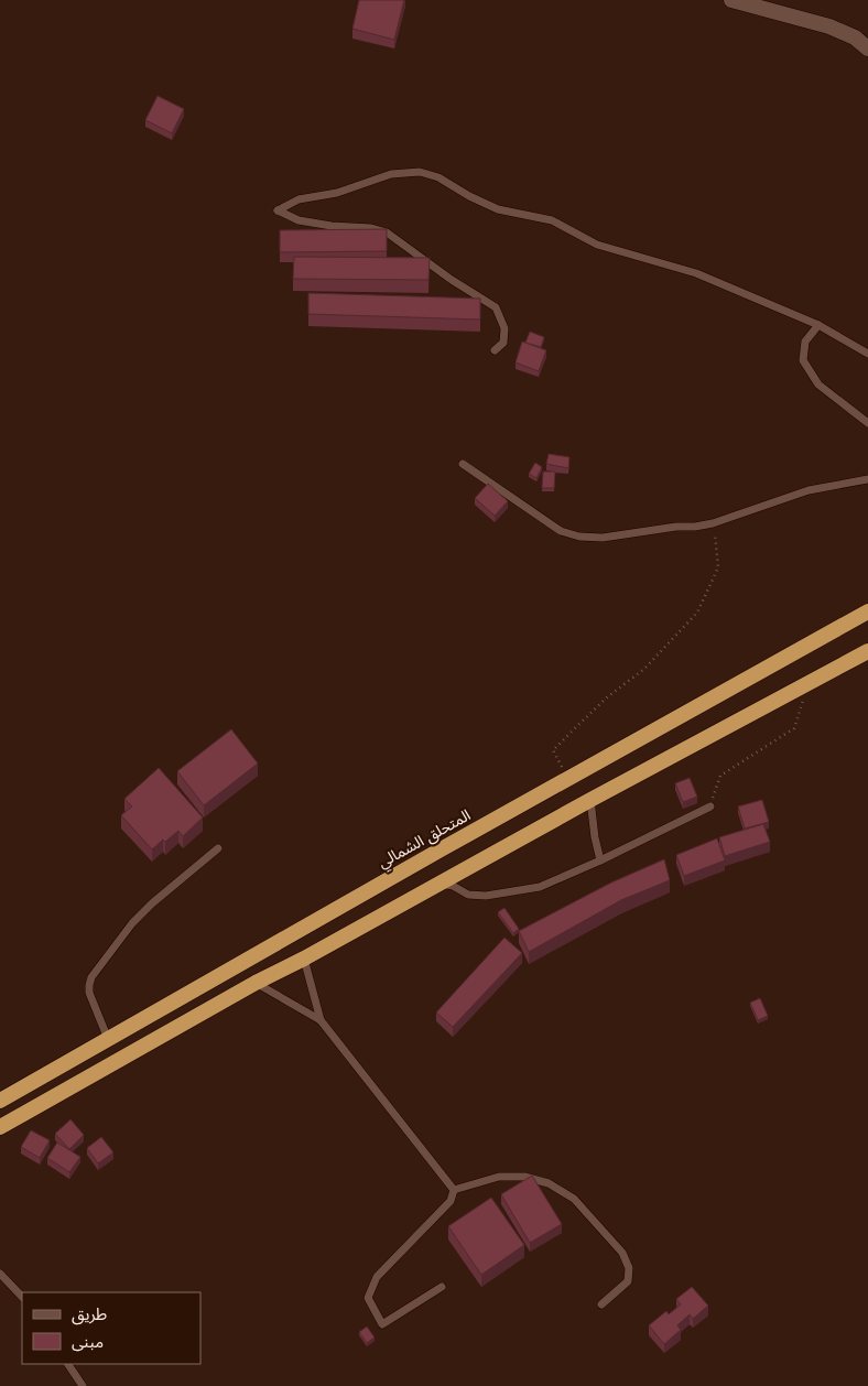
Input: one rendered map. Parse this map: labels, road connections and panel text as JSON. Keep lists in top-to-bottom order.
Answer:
{
  "streets": {
    "highway": ["المتحلق الشمالي"]
  },
  "legend": ["طريق", "مبنى"]
}
